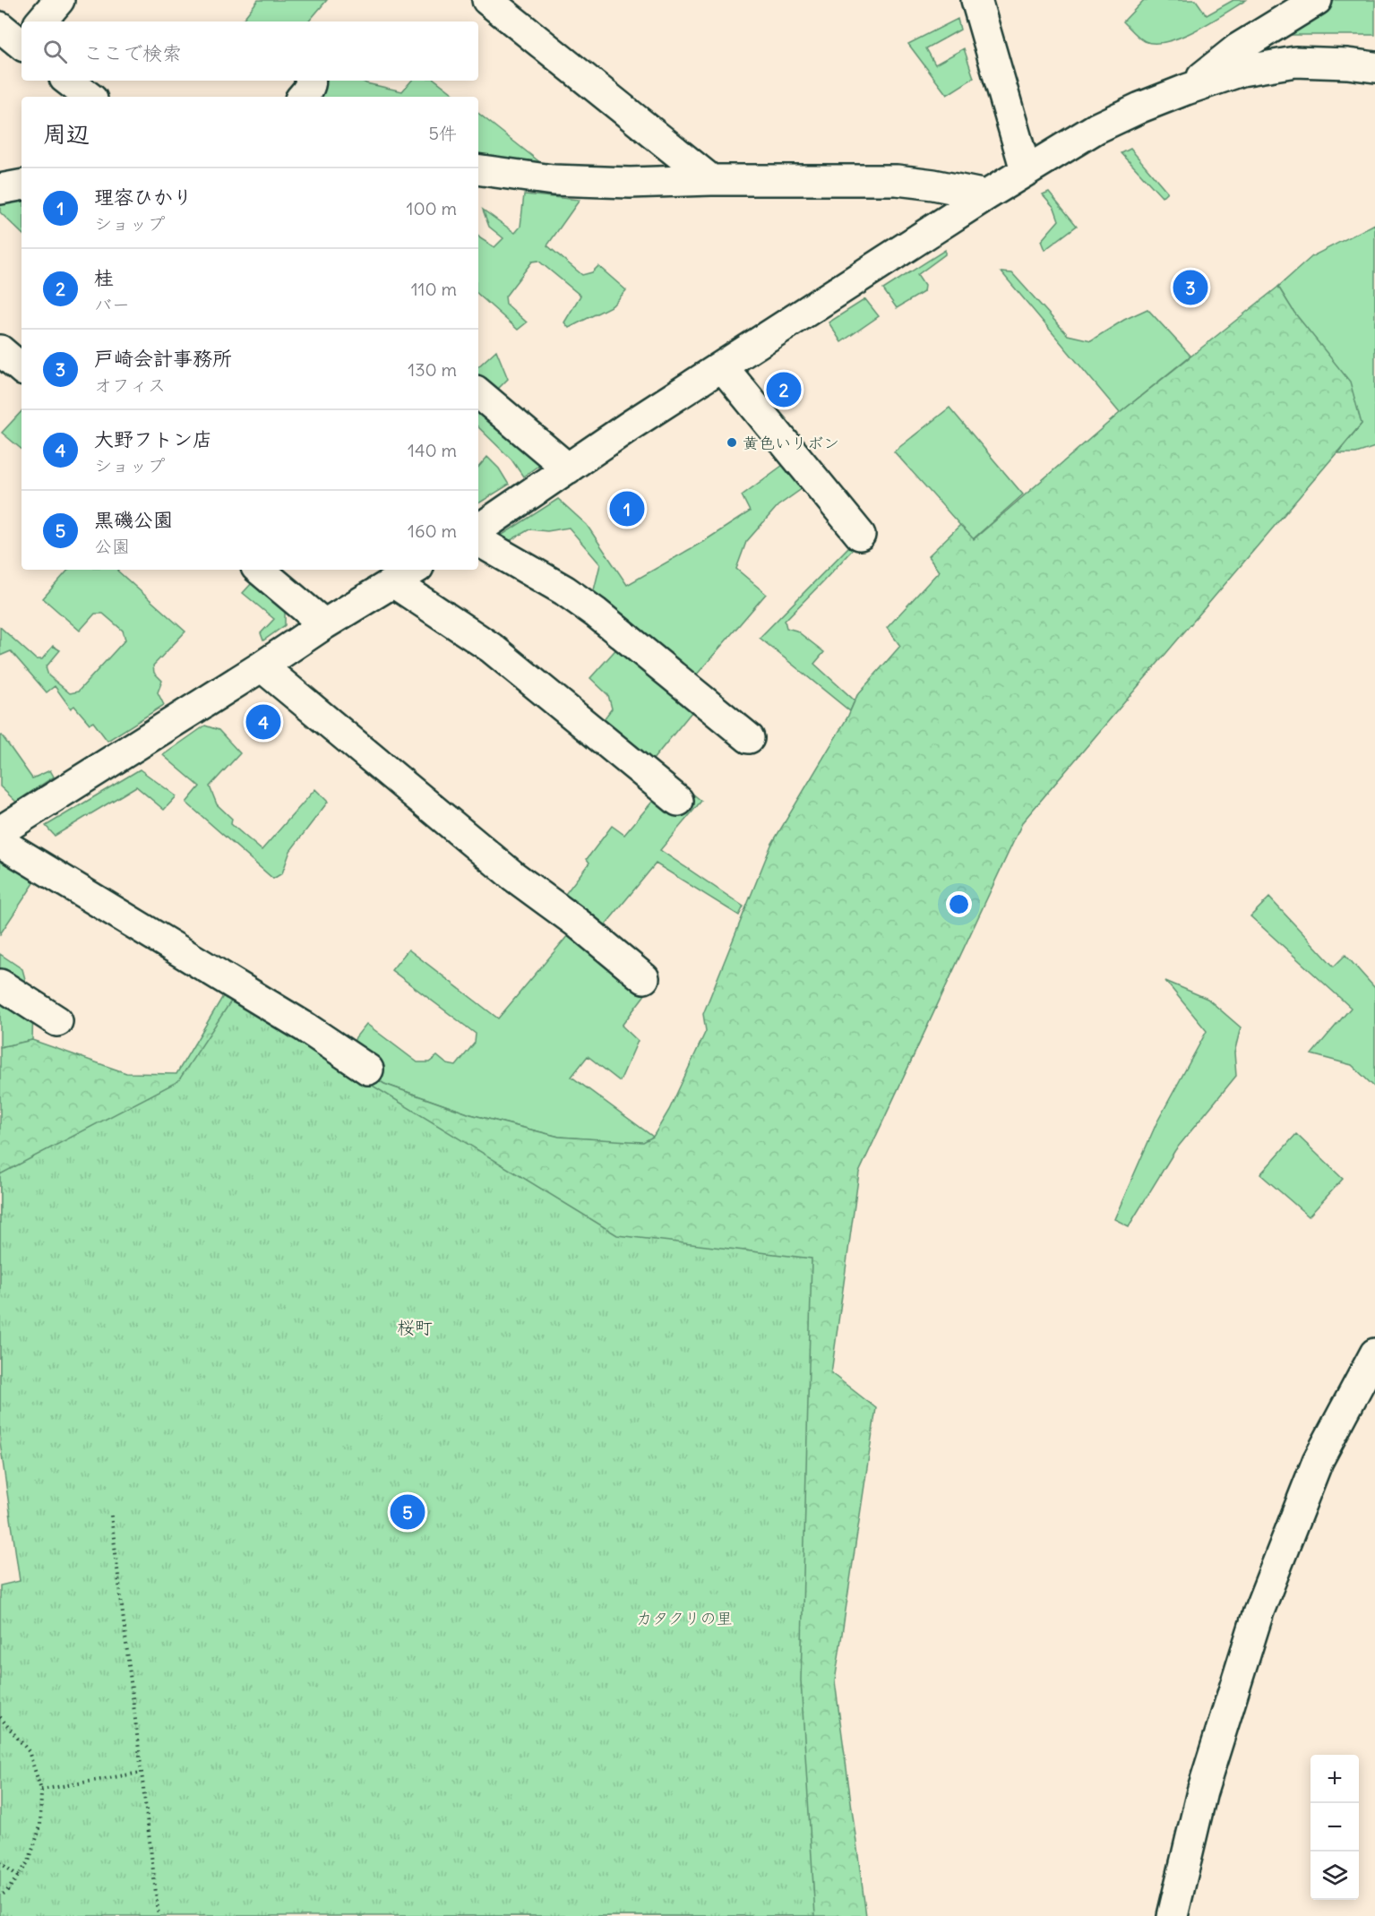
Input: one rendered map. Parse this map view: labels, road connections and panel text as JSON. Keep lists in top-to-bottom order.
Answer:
{
  "districts": ["桜町"],
  "parks": ["カタクリの里"],
  "places": ["黄色いリボン"],
  "page": {
    "search": "ここで検索",
    "heading": ["周辺", "5件"],
    "list": [
      {
        "mark": "1",
        "name": "理容ひかり",
        "note": "ショップ",
        "value": "100 m"
      },
      {
        "mark": "2",
        "name": "桂",
        "note": "バー",
        "value": "110 m"
      },
      {
        "mark": "3",
        "name": "戸崎会計事務所",
        "note": "オフィス",
        "value": "130 m"
      },
      {
        "mark": "4",
        "name": "大野フトン店",
        "note": "ショップ",
        "value": "140 m"
      },
      {
        "mark": "5",
        "name": "黒磯公園",
        "note": "公園",
        "value": "160 m"
      }
    ],
    "pins": [
      "3",
      "2",
      "1",
      "4",
      "5"
    ],
    "map_buttons": ["+", "−"]
  }
}
